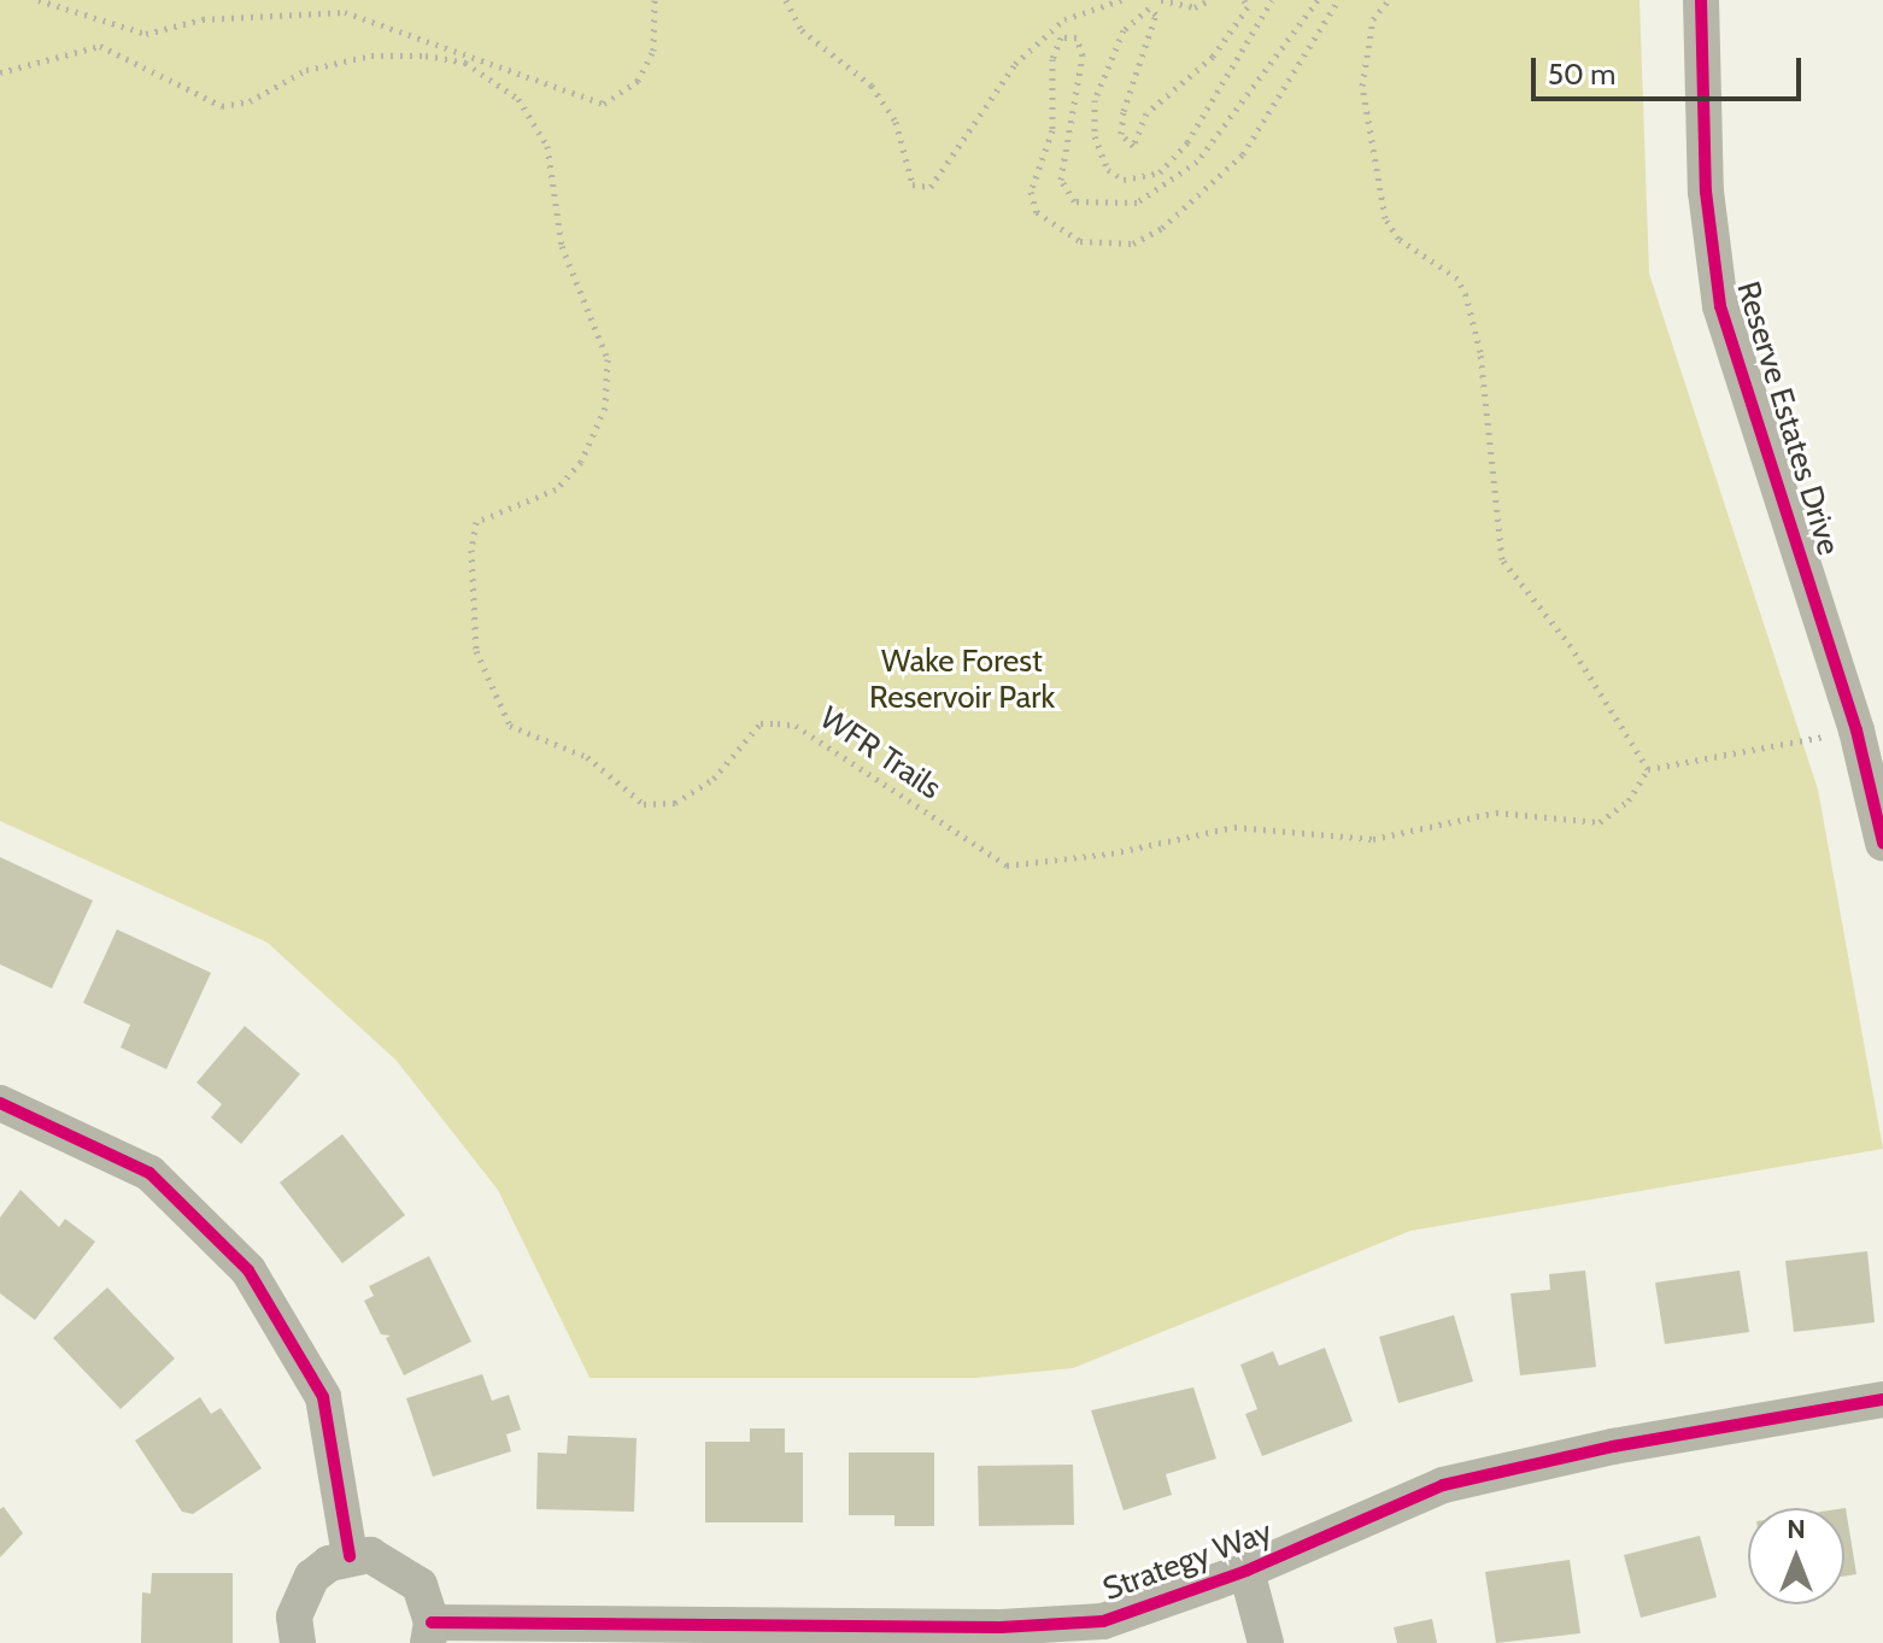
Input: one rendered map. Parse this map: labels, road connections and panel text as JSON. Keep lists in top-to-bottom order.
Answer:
{
  "streets": {
    "street": ["Reserve Estates Drive", "Strategy Way"],
    "path": ["WFR Trails"]
  },
  "parks": ["Wake Forest Reservoir Park"],
  "scale_bar": "50 m",
  "north": "top"
}
